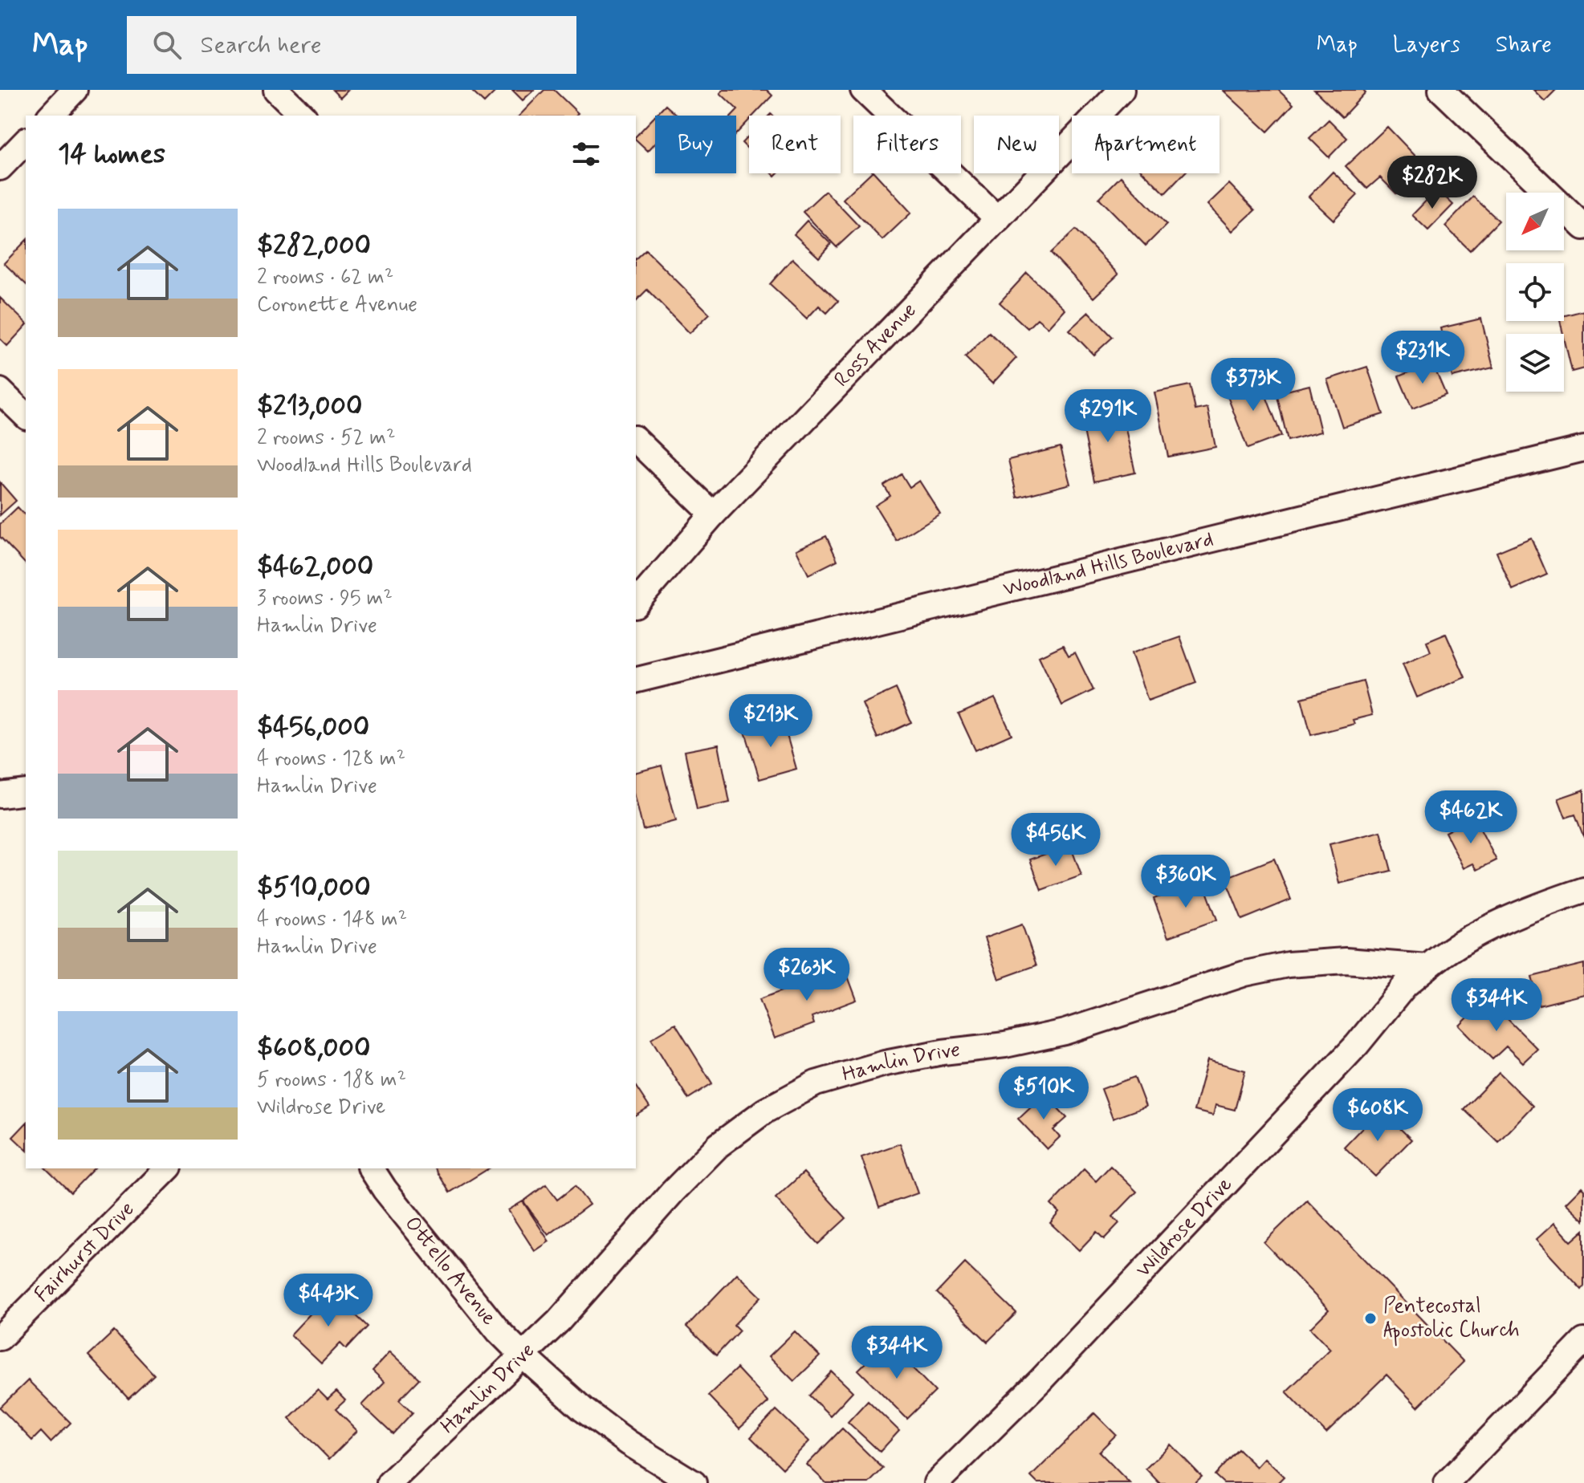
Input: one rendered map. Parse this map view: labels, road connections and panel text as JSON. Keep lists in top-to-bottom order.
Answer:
{
  "streets": {
    "street": [
      "Ross Avenue",
      "Woodland Hills Boulevard",
      "Hamlin Drive",
      "Wildrose Drive",
      "Fairhurst Drive",
      "Ottello Avenue"
    ]
  },
  "crossings": [
    ["Hamlin Drive", "Wildrose Drive"],
    ["Hamlin Drive", "Ottello Avenue"]
  ],
  "places": ["Pentecostal Apostolic Church"],
  "north": "bottom left",
  "page": {
    "header": "Map",
    "search": "Search here",
    "nav": ["Map", "Layers", "Share"],
    "chip": [
      "Buy",
      "Rent",
      "Filters",
      "New",
      "Apartment"
    ],
    "heading": "14 homes",
    "price": [
      "$282K",
      "$231K",
      "$373K",
      "$291K",
      "$213K",
      "$462K",
      "$456K",
      "$360K",
      "$263K",
      "$344K",
      "$510K",
      "$608K",
      "$443K",
      "$344K"
    ],
    "list": [
      {
        "name": "$282,000",
        "note": "2 rooms · 62 m² · Coronette Avenue"
      },
      {
        "name": "$213,000",
        "note": "2 rooms · 52 m² · Woodland Hills Boulevard"
      },
      {
        "name": "$462,000",
        "note": "3 rooms · 95 m² · Hamlin Drive"
      },
      {
        "name": "$456,000",
        "note": "4 rooms · 128 m² · Hamlin Drive"
      },
      {
        "name": "$510,000",
        "note": "4 rooms · 148 m² · Hamlin Drive"
      },
      {
        "name": "$608,000",
        "note": "5 rooms · 188 m² · Wildrose Drive"
      }
    ]
  }
}
